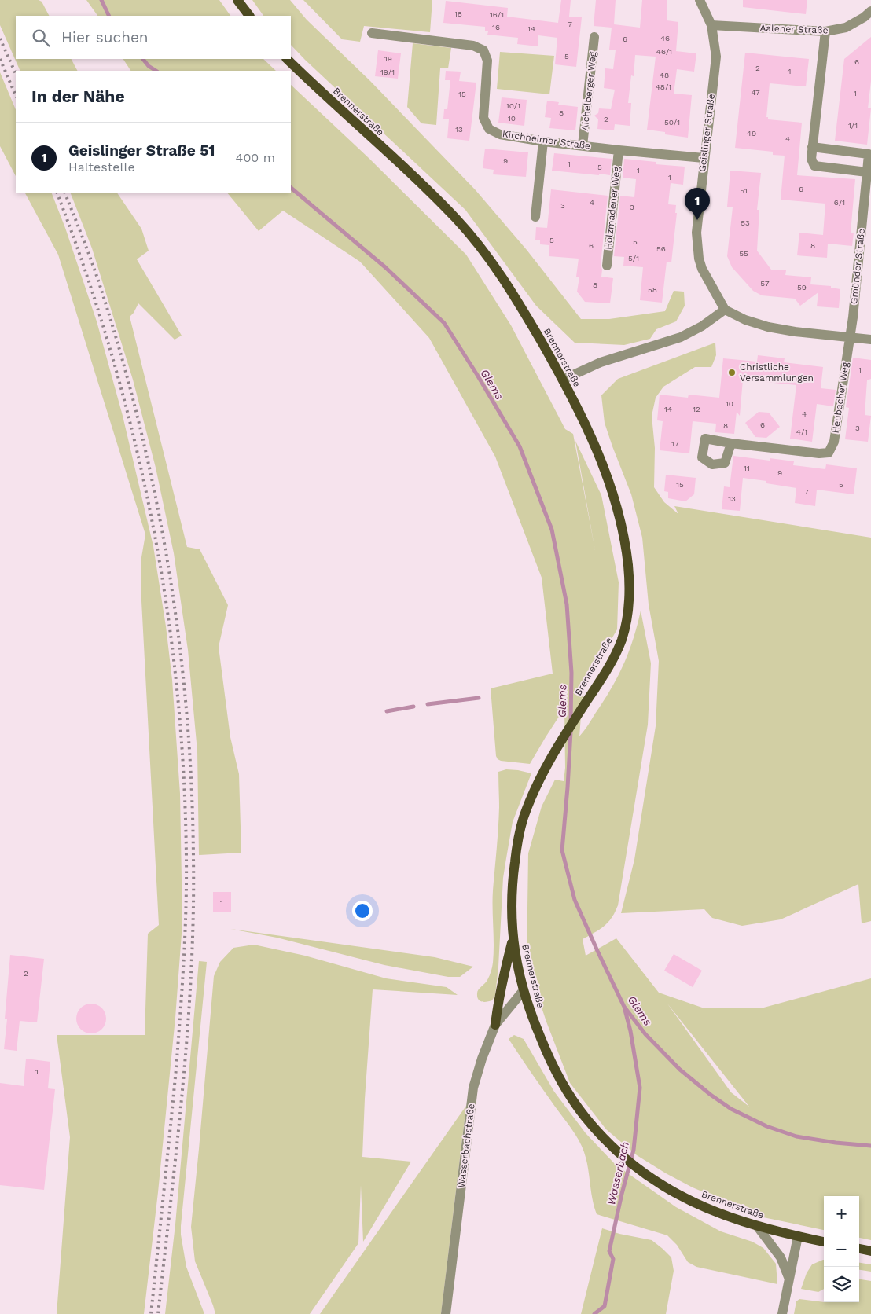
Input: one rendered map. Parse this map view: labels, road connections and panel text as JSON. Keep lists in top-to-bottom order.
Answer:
{
  "streets": {
    "main road": ["Brennerstraße"],
    "street": [
      "Aalener Straße",
      "Aichelberger Weg",
      "Geislinger Straße",
      "Kirchheimer Straße",
      "Holzmadener Weg",
      "Gmünder Straße",
      "Heubacher Weg",
      "Wasserbachstraße"
    ]
  },
  "crossings": [
    ["Aalener Straße", "Geislinger Straße"],
    ["Aichelberger Weg", "Kirchheimer Straße"],
    ["Brennerstraße", "Wasserbachstraße"],
    ["Geislinger Straße", "Kirchheimer Straße"],
    ["Kirchheimer Straße", "Holzmadener Weg"],
    ["Gmünder Straße", "Heubacher Weg"]
  ],
  "water": ["Glems", "Wasserbach"],
  "places": ["Christliche Versammlungen"],
  "house_numbers": [
    "18",
    "16/1",
    "7",
    "16",
    "14",
    "46",
    "6",
    "46/1",
    "5",
    "19",
    "6",
    "2",
    "4",
    "19/1",
    "48",
    "48/1",
    "47",
    "1",
    "15",
    "10/1",
    "8",
    "10",
    "2",
    "50/1",
    "1/1",
    "13",
    "49",
    "4",
    "9",
    "1",
    "5",
    "1",
    "1",
    "6",
    "51",
    "4",
    "6/1",
    "3",
    "3",
    "53",
    "5",
    "5",
    "6",
    "8",
    "56",
    "55",
    "5/1",
    "57",
    "8",
    "59",
    "58",
    "1",
    "10",
    "14",
    "12",
    "4",
    "6",
    "8",
    "3",
    "4/1",
    "17",
    "11",
    "9",
    "15",
    "5",
    "7",
    "13",
    "1",
    "2",
    "1"
  ],
  "page": {
    "search": "Hier suchen",
    "heading": "In der Nähe",
    "list": [
      {
        "mark": "1",
        "name": "Geislinger Straße 51",
        "note": "Haltestelle",
        "value": "400 m"
      }
    ],
    "pins": "1",
    "map_buttons": ["+", "−"]
  }
}
